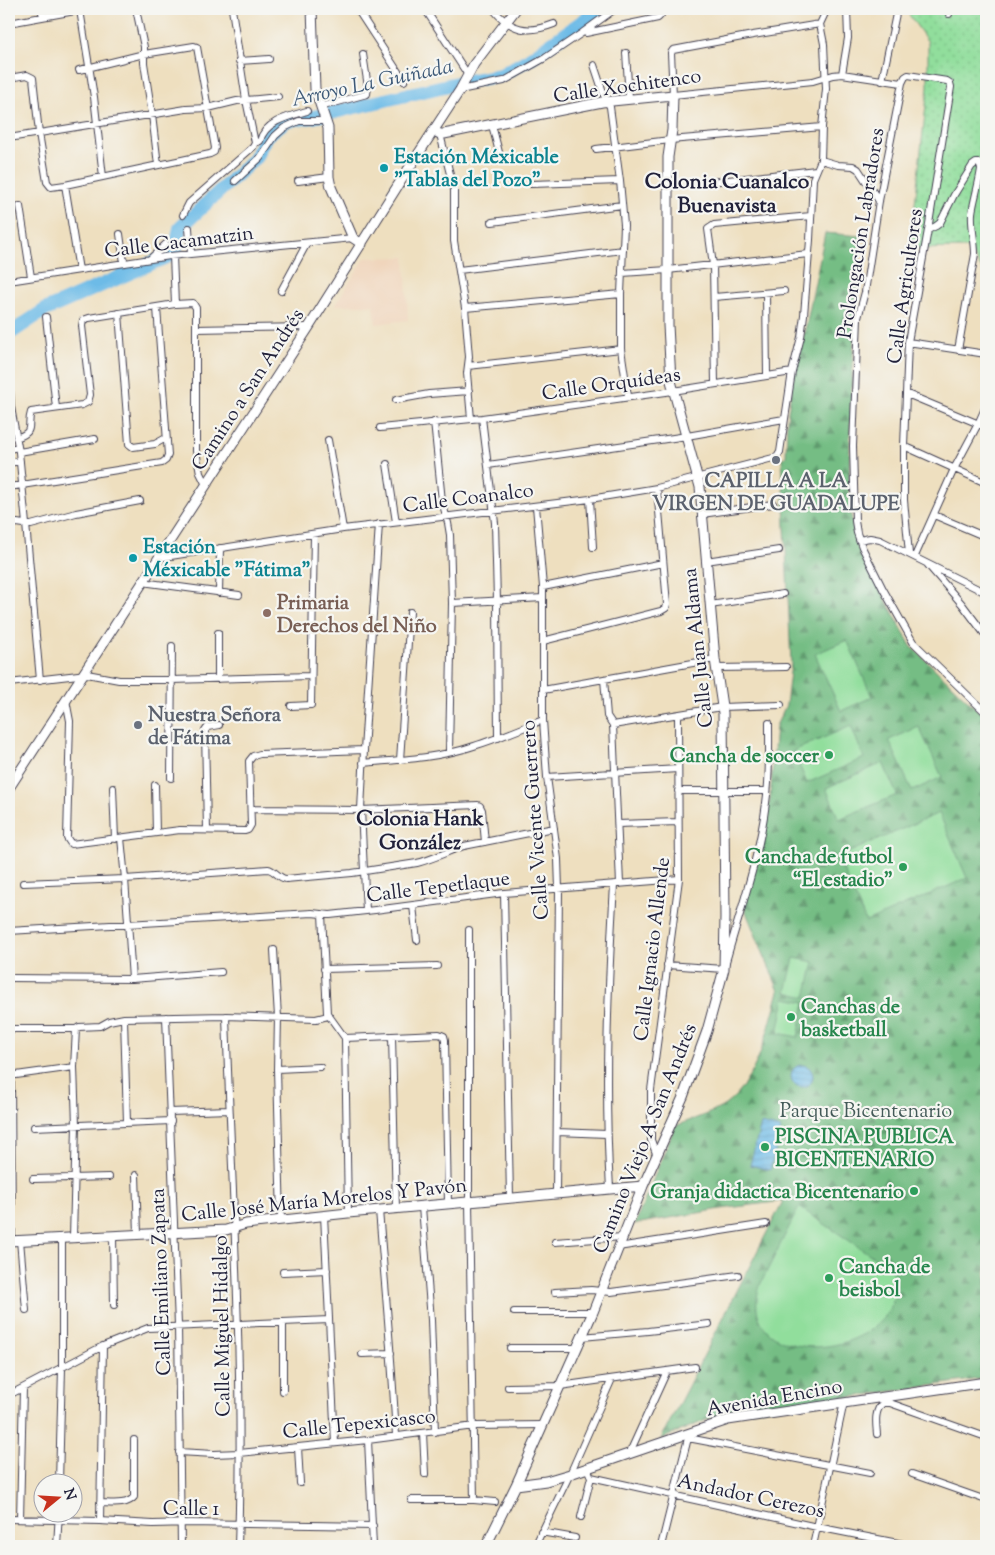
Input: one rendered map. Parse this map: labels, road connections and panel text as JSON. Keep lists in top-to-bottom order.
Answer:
{
  "streets": {
    "street": [
      "Calle Xochitenco",
      "Prolongación Labradores",
      "Calle Cacamatzin",
      "Calle Agricultores",
      "Calle Orquídeas",
      "Camino a San Andrés",
      "Calle Coanalco",
      "Calle Juan Aldama",
      "Calle Vicente Guerrero",
      "Calle Tepetlaque",
      "Calle Ignacio Allende",
      "Camino Viejo A San Andrés",
      "Calle José María Morelos Y Pavón",
      "Calle Emiliano Zapata",
      "Calle Miguel Hidalgo",
      "Avenida Encino",
      "Calle Tepexicasco",
      "Andador Cerezos",
      "Calle 1"
    ]
  },
  "crossings": [
    ["Calle Xochitenco", "Camino a San Andrés"],
    ["Calle Xochitenco", "Calle Juan Aldama"],
    ["Prolongación Labradores", "Calle Agricultores"],
    ["Calle Orquídeas", "Calle Juan Aldama"],
    ["Camino a San Andrés", "Calle Coanalco"],
    ["Calle Coanalco", "Calle Juan Aldama"],
    ["Calle Coanalco", "Calle Vicente Guerrero"],
    ["Calle Juan Aldama", "Camino Viejo A San Andrés"],
    ["Calle Vicente Guerrero", "Calle Tepetlaque"],
    ["Calle Vicente Guerrero", "Calle José María Morelos Y Pavón"],
    ["Calle Tepetlaque", "Calle Ignacio Allende"],
    ["Calle Ignacio Allende", "Camino Viejo A San Andrés"],
    ["Camino Viejo A San Andrés", "Calle José María Morelos Y Pavón"],
    ["Camino Viejo A San Andrés", "Avenida Encino"],
    ["Camino Viejo A San Andrés", "Calle Tepexicasco"],
    ["Calle José María Morelos Y Pavón", "Calle Emiliano Zapata"],
    ["Calle José María Morelos Y Pavón", "Calle Miguel Hidalgo"],
    ["Calle Emiliano Zapata", "Calle Tepexicasco"],
    ["Calle Emiliano Zapata", "Calle 1"],
    ["Calle Miguel Hidalgo", "Calle Tepexicasco"],
    ["Calle Miguel Hidalgo", "Calle 1"]
  ],
  "districts": ["Colonia Cuanalco Buenavista", "Colonia Hank González"],
  "water": ["Arroyo La Guiñada"],
  "parks": ["Parque Bicentenario"],
  "places": [
    "Estación Méxicable \"Tablas del Pozo\"",
    "CAPILLA A LA VIRGEN DE GUADALUPE",
    "Estación Méxicable \"Fátima\"",
    "Primaria Derechos del Niño",
    "Nuestra Señora de Fátima",
    "Cancha de soccer",
    "Cancha de futbol “El estadio”",
    "Canchas de basketball",
    "PISCINA PUBLICA BICENTENARIO",
    "Granja didactica Bicentenario",
    "Cancha de beisbol"
  ],
  "north": "right"
}
